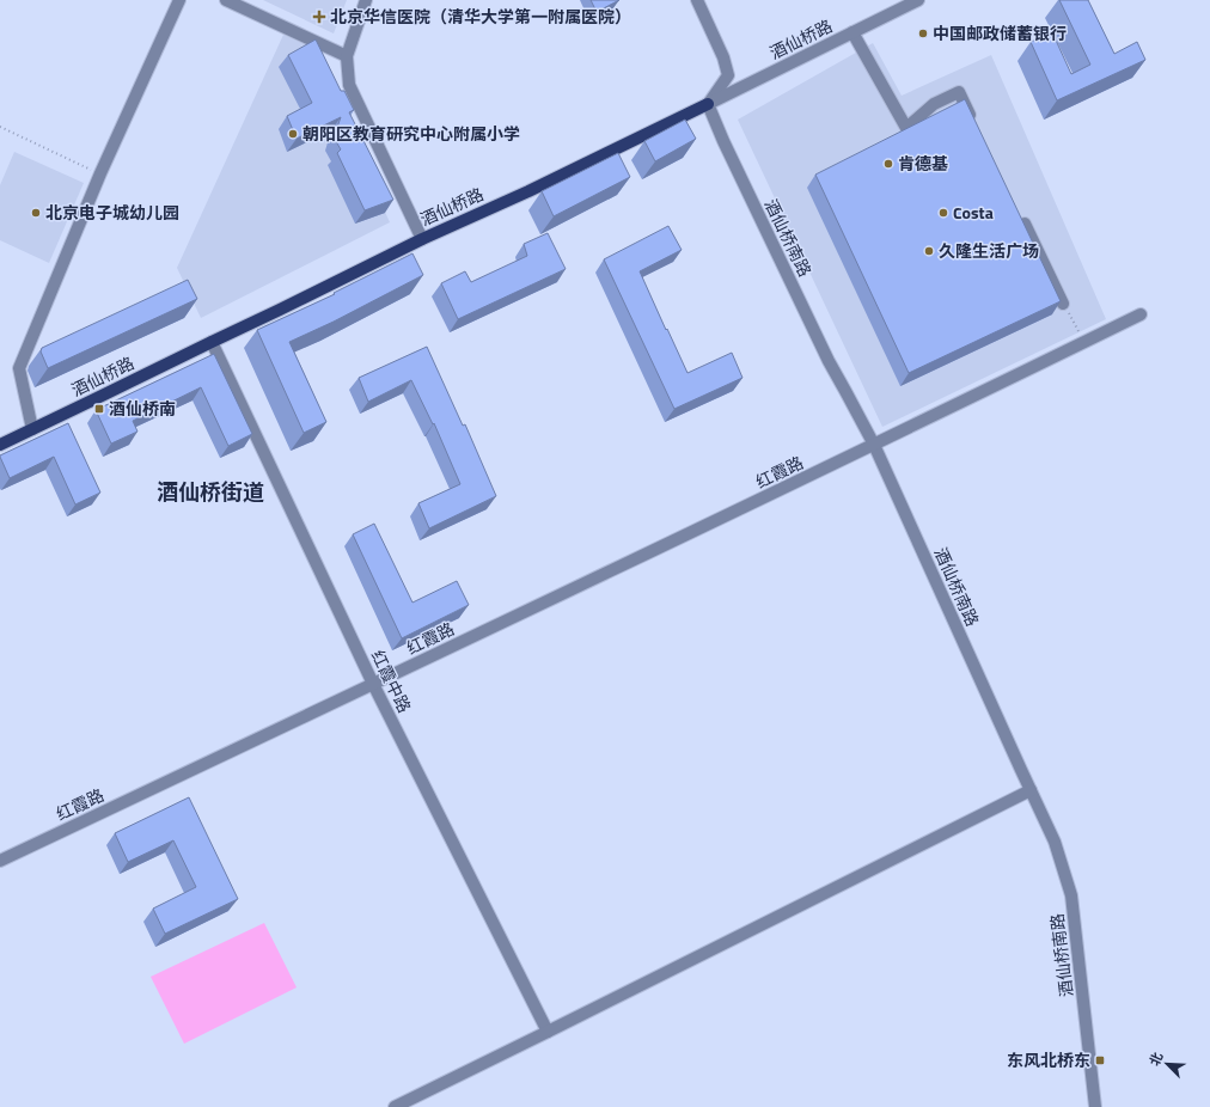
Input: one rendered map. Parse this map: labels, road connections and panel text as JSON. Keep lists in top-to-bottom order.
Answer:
{
  "streets": {
    "main road": ["酒仙桥路"],
    "street": ["酒仙桥南路", "红霞路", "红霞中路"]
  },
  "crossings": [
    ["酒仙桥路", "酒仙桥南路"],
    ["酒仙桥路", "红霞中路"],
    ["酒仙桥南路", "红霞路"],
    ["红霞路", "红霞中路"]
  ],
  "districts": ["酒仙桥街道"],
  "places": {
    "health": ["北京华信医院（清华大学第一附属医院）"],
    "other": [
      "中国邮政储蓄银行",
      "朝阳区教育研究中心附属小学",
      "肯德基",
      "北京电子城幼儿园",
      "Costa",
      "久隆生活广场"
    ],
    "transit": ["酒仙桥南", "东风北桥东"]
  },
  "north": "top left"
}
